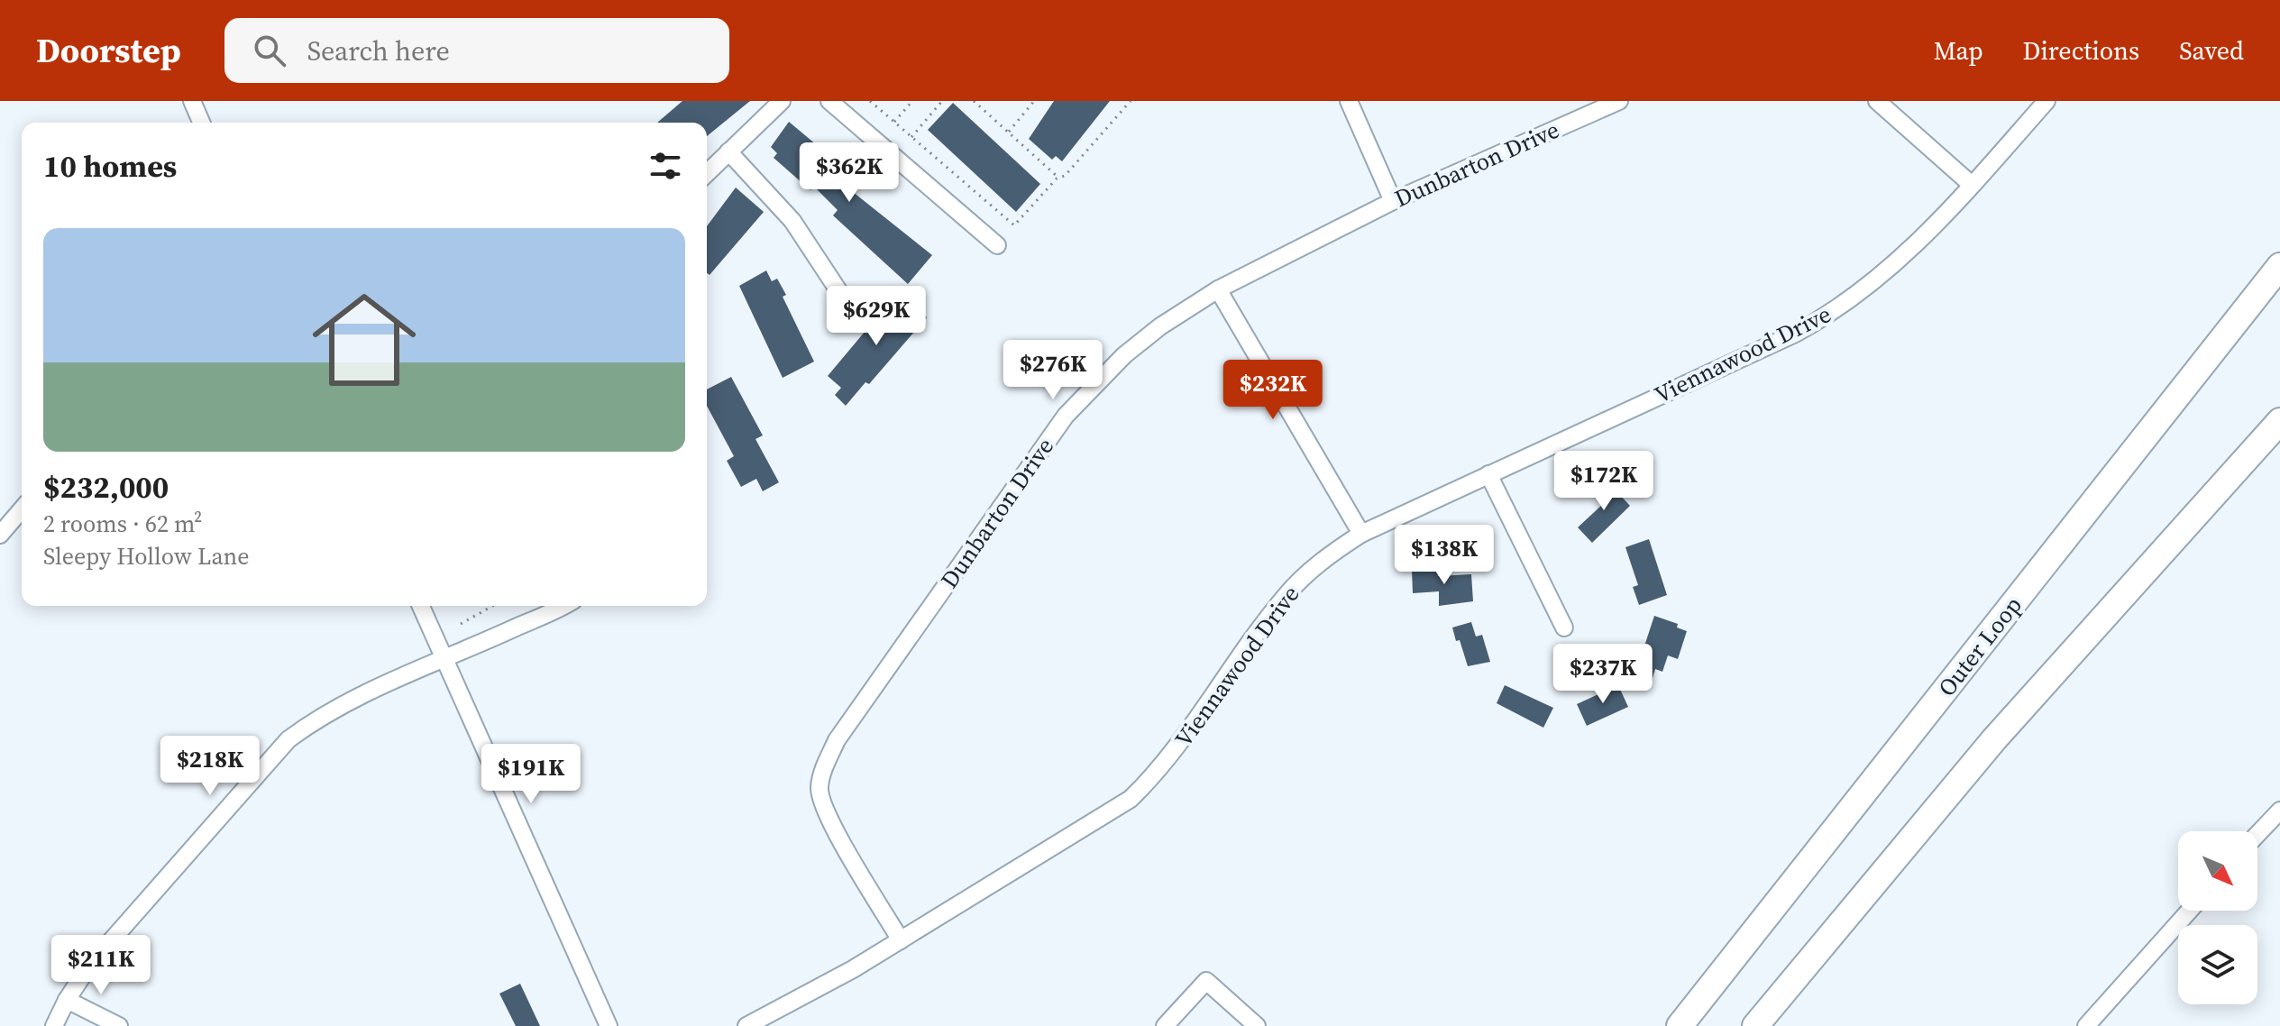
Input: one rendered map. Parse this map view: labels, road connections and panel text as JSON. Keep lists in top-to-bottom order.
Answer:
{
  "streets": {
    "highway": ["Outer Loop"],
    "street": ["Dunbarton Drive", "Viennawood Drive"]
  },
  "crossings": [
    ["Dunbarton Drive", "Viennawood Drive"]
  ],
  "north": "bottom right",
  "page": {
    "header": "Doorstep",
    "search": "Search here",
    "nav": ["Map", "Directions", "Saved"],
    "heading": "10 homes",
    "price": [
      "$362K",
      "$629K",
      "$276K",
      "$232K",
      "$172K",
      "$138K",
      "$237K",
      "$218K",
      "$191K",
      "$211K"
    ],
    "list": [
      {
        "name": "$232,000",
        "note": "2 rooms · 62 m² · Sleepy Hollow Lane"
      }
    ]
  }
}
